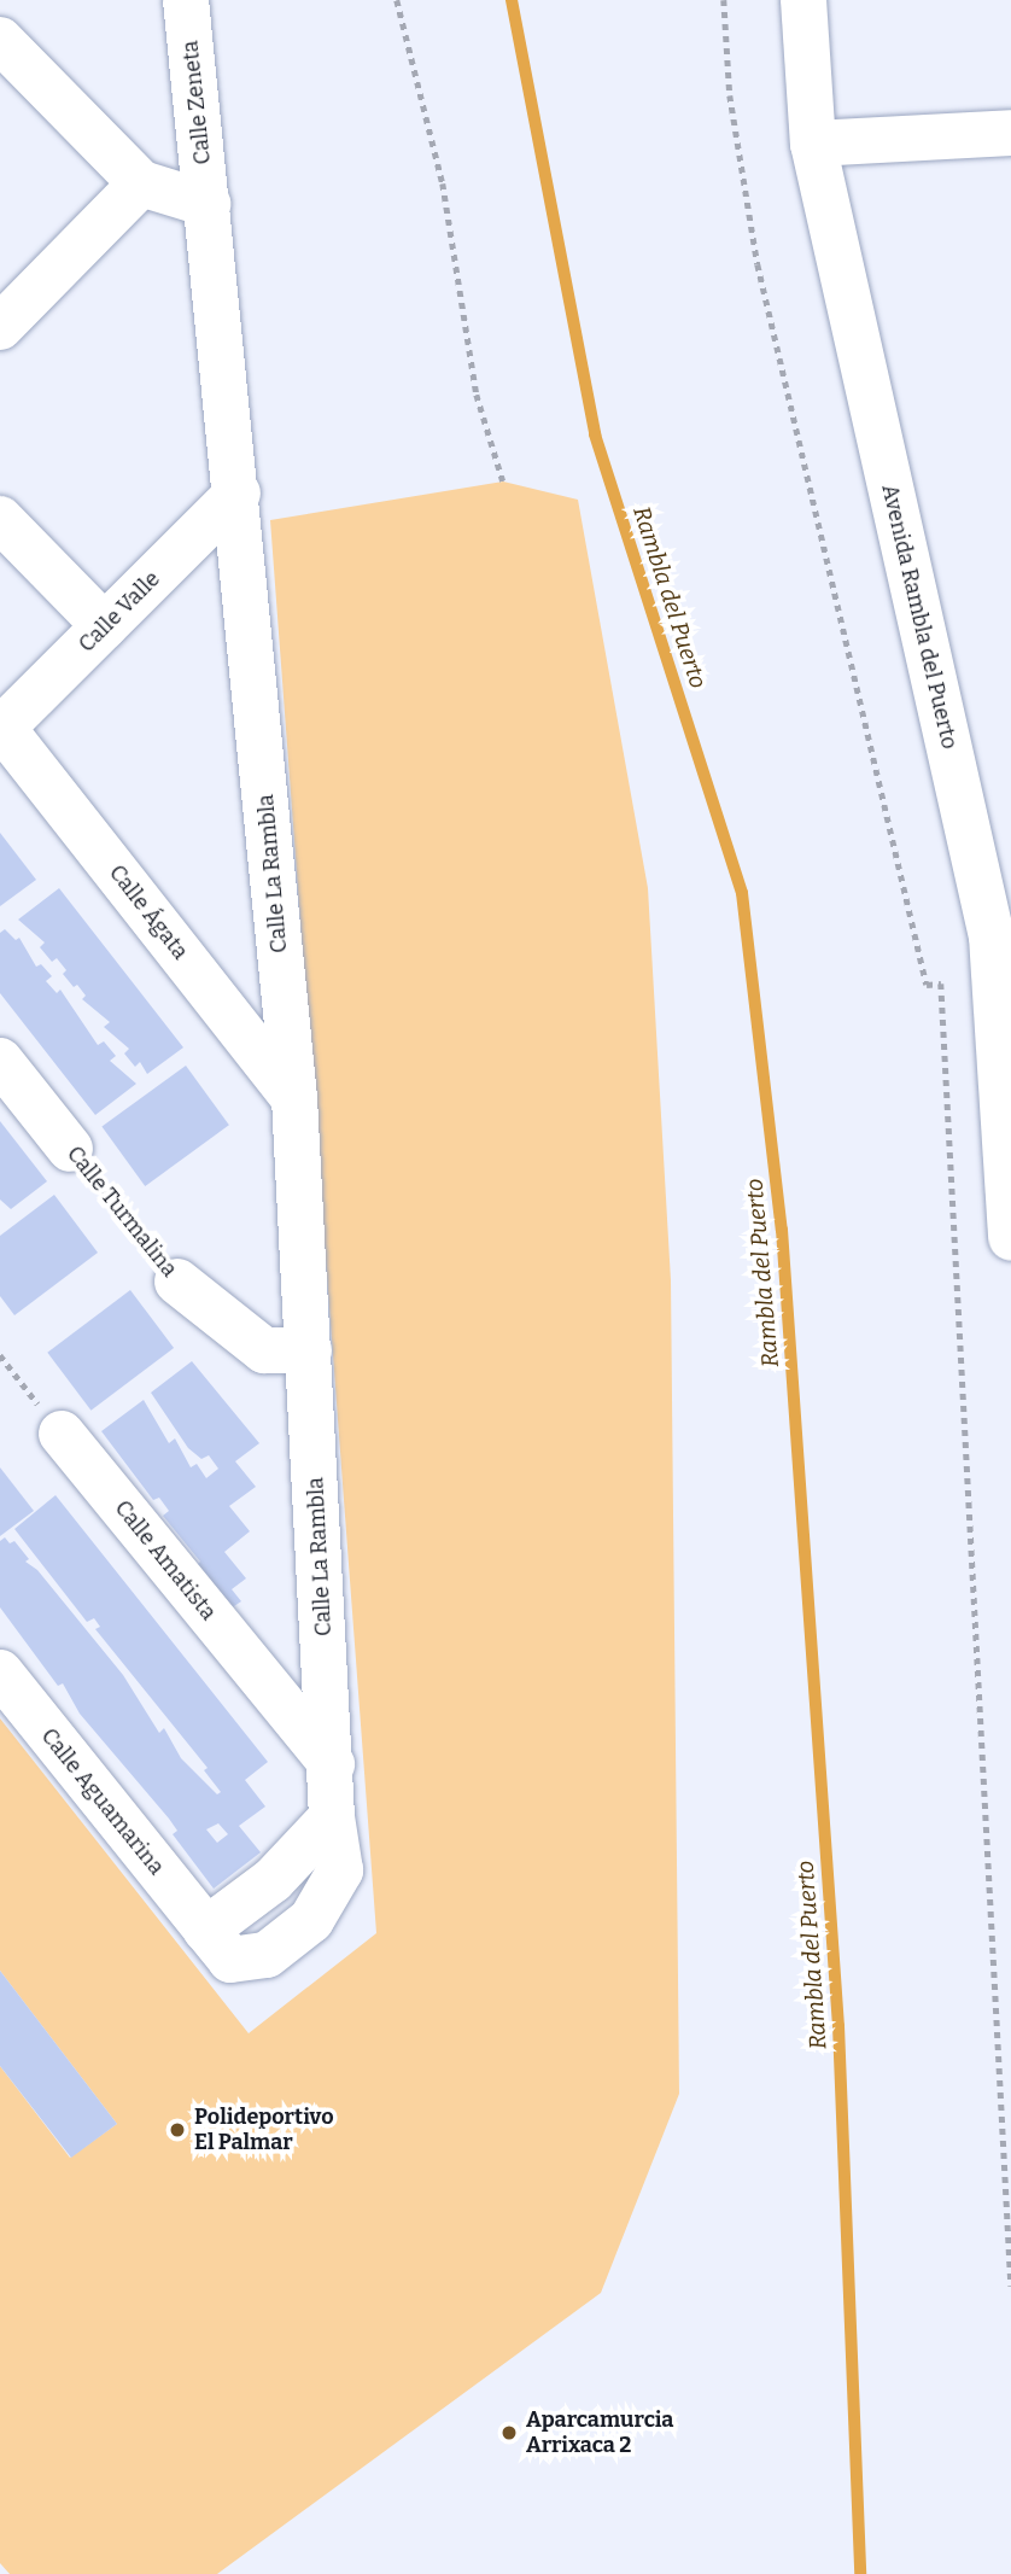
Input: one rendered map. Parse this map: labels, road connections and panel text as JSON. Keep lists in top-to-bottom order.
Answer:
{
  "streets": {
    "street": [
      "Calle Zeneta",
      "Calle Valle",
      "Avenida Rambla del Puerto",
      "Calle La Rambla",
      "Calle Ágata",
      "Calle Turmalina",
      "Calle Amatista",
      "Calle Aguamarina"
    ]
  },
  "crossings": [
    ["Calle Zeneta", "Calle La Rambla"],
    ["Calle Valle", "Calle La Rambla"],
    ["Calle Valle", "Calle Ágata"],
    ["Calle La Rambla", "Calle Ágata"],
    ["Calle La Rambla", "Calle Turmalina"],
    ["Calle La Rambla", "Calle Amatista"],
    ["Calle La Rambla", "Calle Aguamarina"]
  ],
  "water": ["Rambla del Puerto"],
  "places": ["Polideportivo El Palmar", "Aparcamurcia Arrixaca 2"]
}
